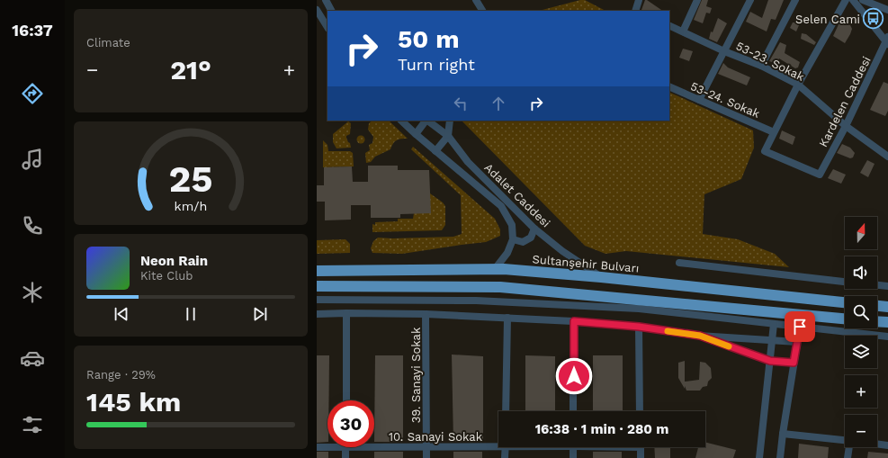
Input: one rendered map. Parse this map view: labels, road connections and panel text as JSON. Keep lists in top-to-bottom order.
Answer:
{
  "streets": {
    "highway": ["Sultanşehir Bulvarı"],
    "street": [
      "53-23. Sokak",
      "53-24. Sokak",
      "Kardelen Caddesi",
      "Adalet Caddesi",
      "39. Sanayi Sokak",
      "10. Sanayi Sokak"
    ]
  },
  "crossings": [
    ["53-23. Sokak", "Kardelen Caddesi"],
    ["53-24. Sokak", "Kardelen Caddesi"],
    ["Adalet Caddesi", "Sultanşehir Bulvarı"],
    ["39. Sanayi Sokak", "10. Sanayi Sokak"]
  ],
  "places": {
    "bus stop": ["Selen Cami"]
  },
  "north": "top",
  "page": {
    "tabs": "16:37",
    "tile": [
      "Climate",
      ["Range · 29%", "145 km"]
    ],
    "turn": ["50 m", "Turn right"],
    "heat": ["−", "21°", "+"],
    "map_buttons": ["+", "−"],
    "song": ["Neon Rain", "Kite Club"],
    "limit": "30",
    "trip": "16:38 · 1 min · 280 m",
    "gauge": ["25", "km/h"]
  }
}
